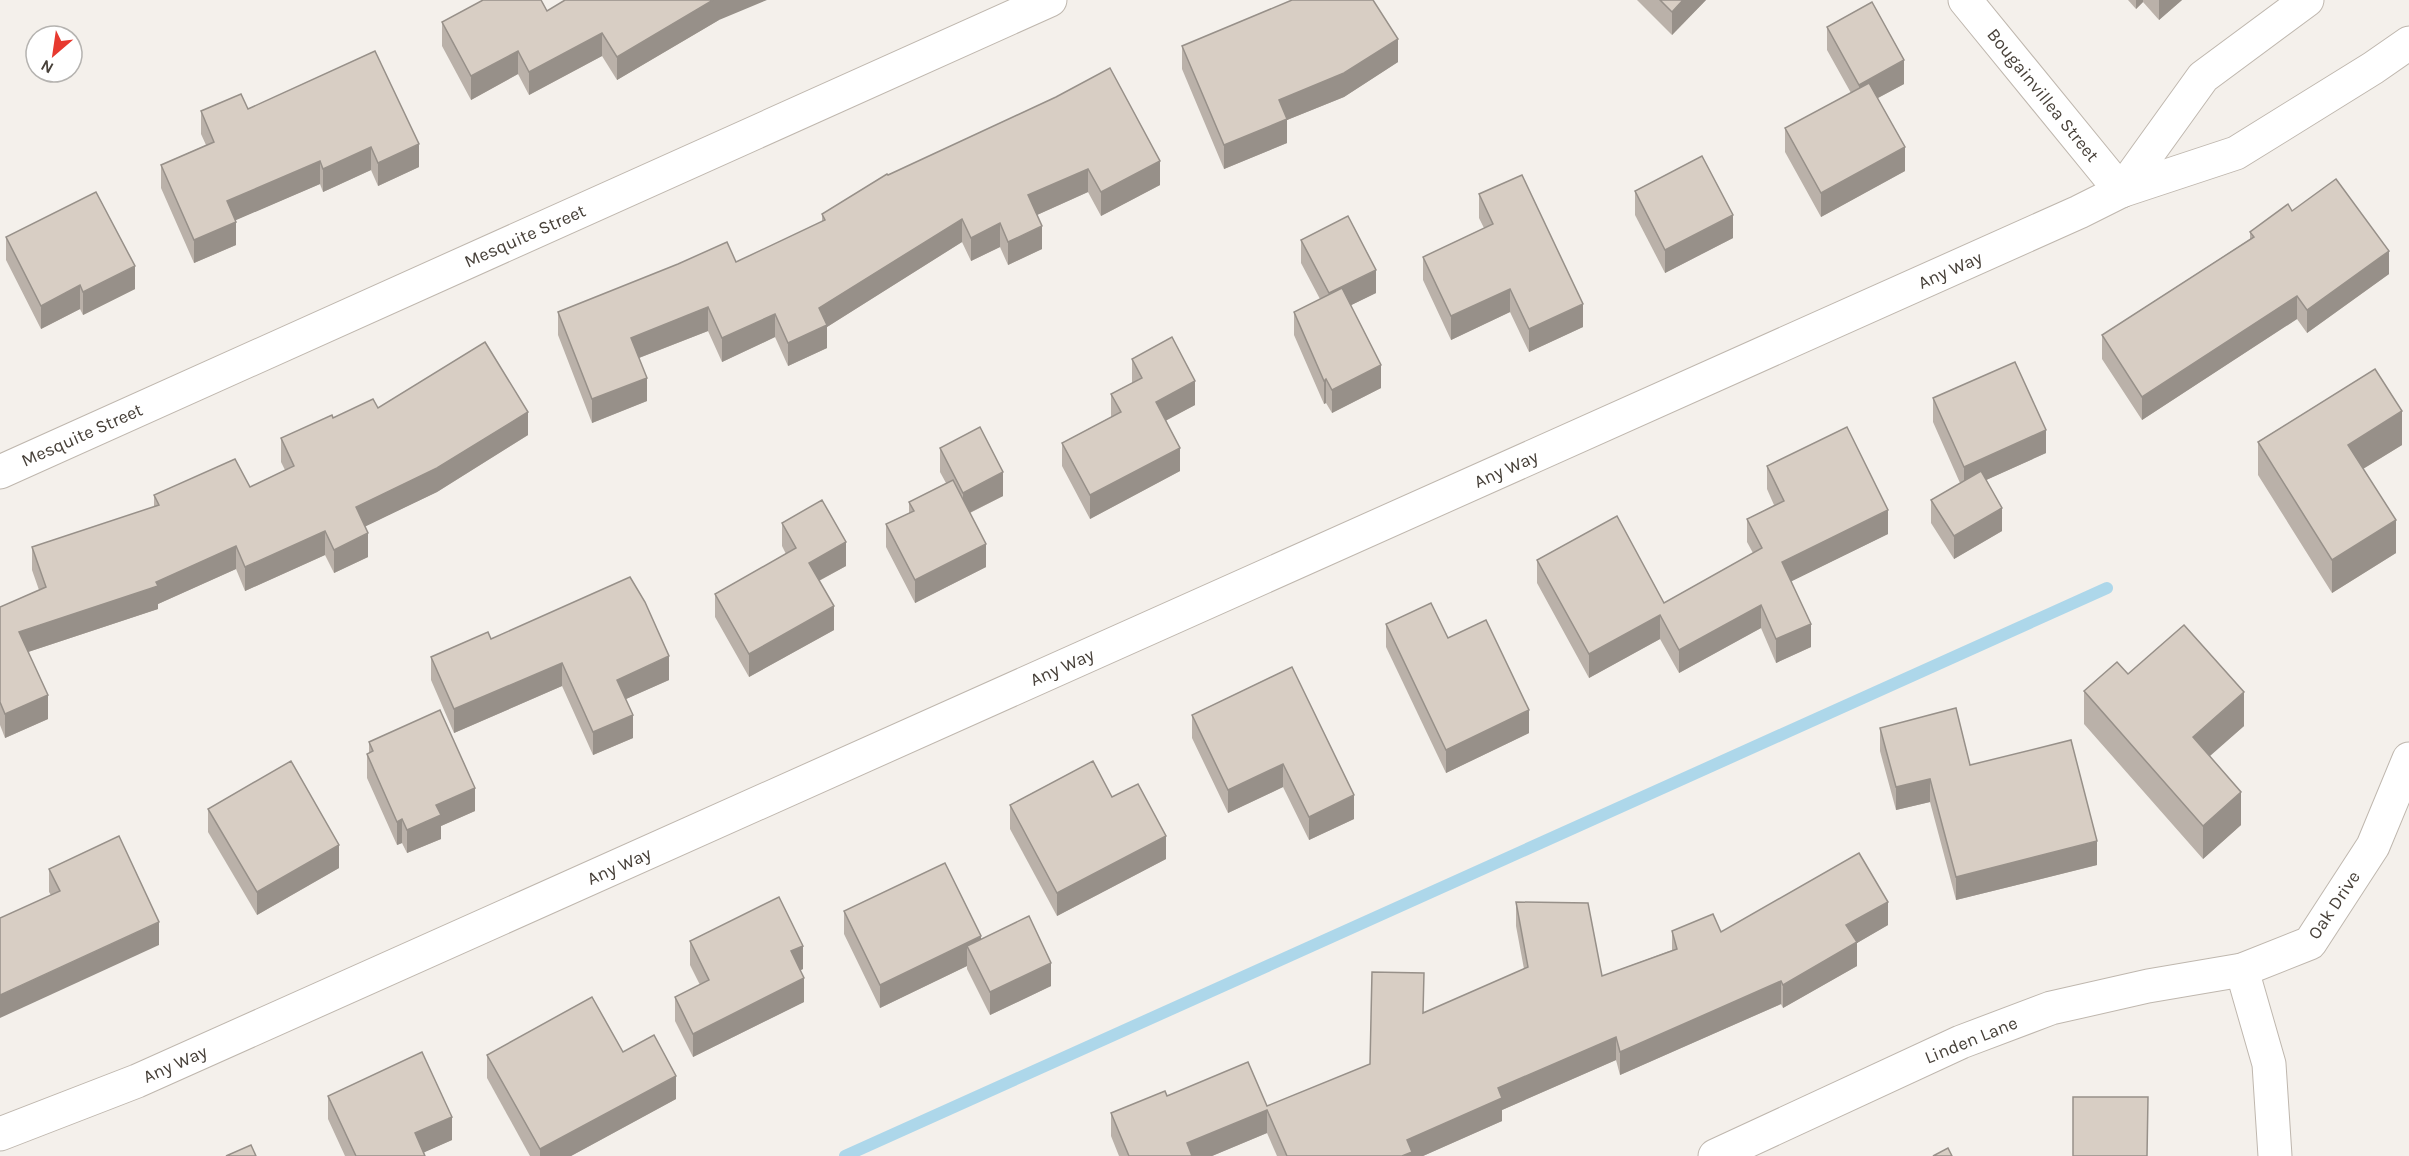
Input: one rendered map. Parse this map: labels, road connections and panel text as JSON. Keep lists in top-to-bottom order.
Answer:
{
  "streets": {
    "street": [
      "Bougainvillea Street",
      "Mesquite Street",
      "Any Way",
      "Oak Drive",
      "Linden Lane"
    ]
  },
  "crossings": [
    ["Bougainvillea Street", "Any Way"],
    ["Oak Drive", "Linden Lane"]
  ],
  "north": "bottom left"
}
